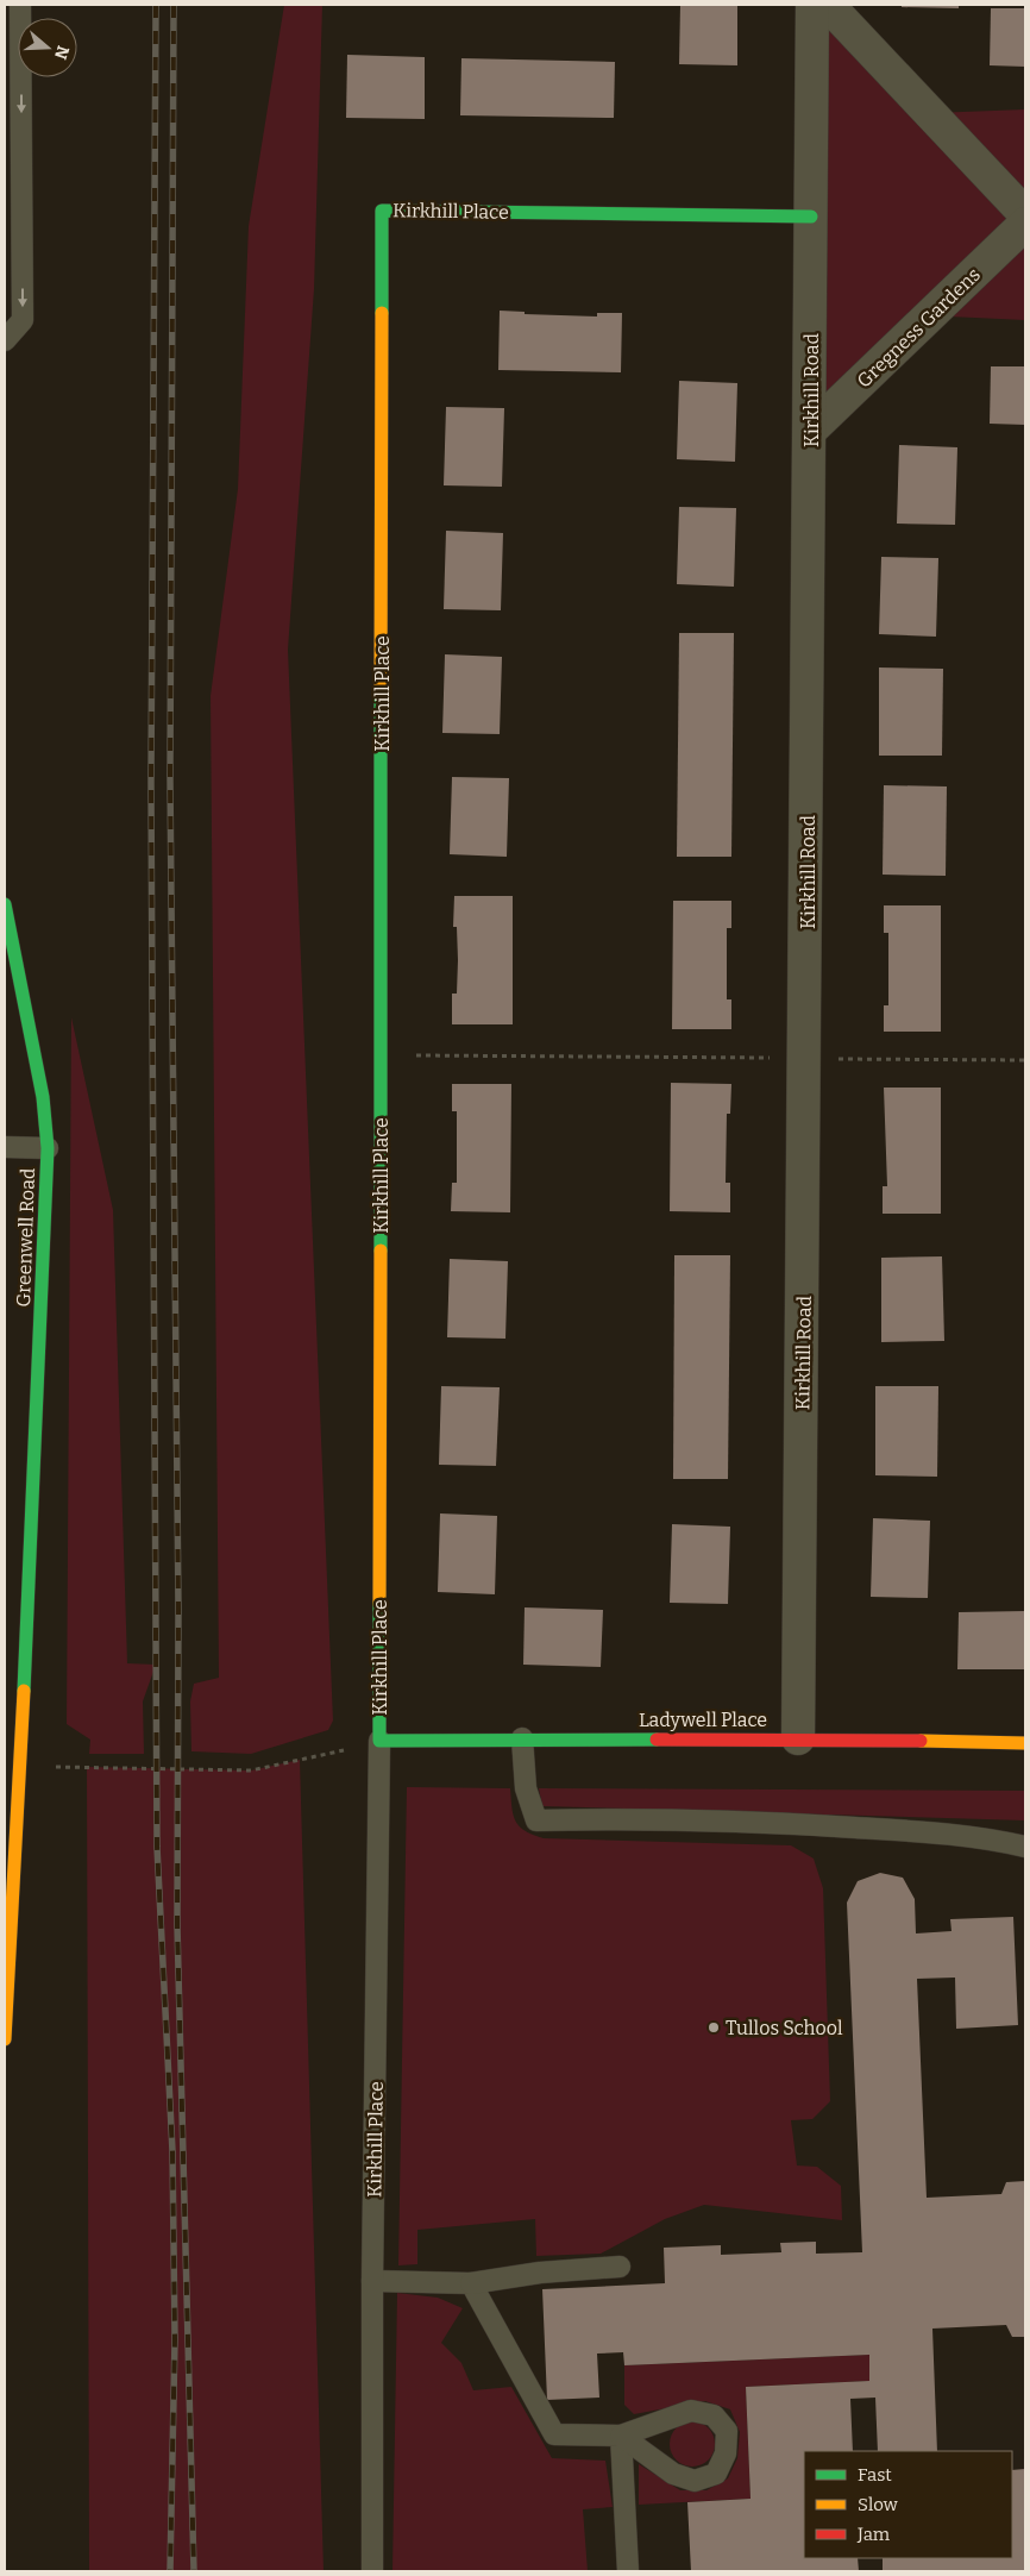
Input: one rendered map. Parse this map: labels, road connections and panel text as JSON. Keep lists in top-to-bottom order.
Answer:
{
  "streets": {
    "street": [
      "Kirkhill Place",
      "Gregness Gardens",
      "Kirkhill Road",
      "Greenwell Road",
      "Ladywell Place"
    ]
  },
  "crossings": [
    ["Kirkhill Place", "Kirkhill Road"],
    ["Kirkhill Place", "Ladywell Place"],
    ["Gregness Gardens", "Kirkhill Road"],
    ["Kirkhill Road", "Ladywell Place"]
  ],
  "places": ["Tullos School"],
  "legend": ["Fast", "Slow", "Jam"],
  "north": "right"
}
